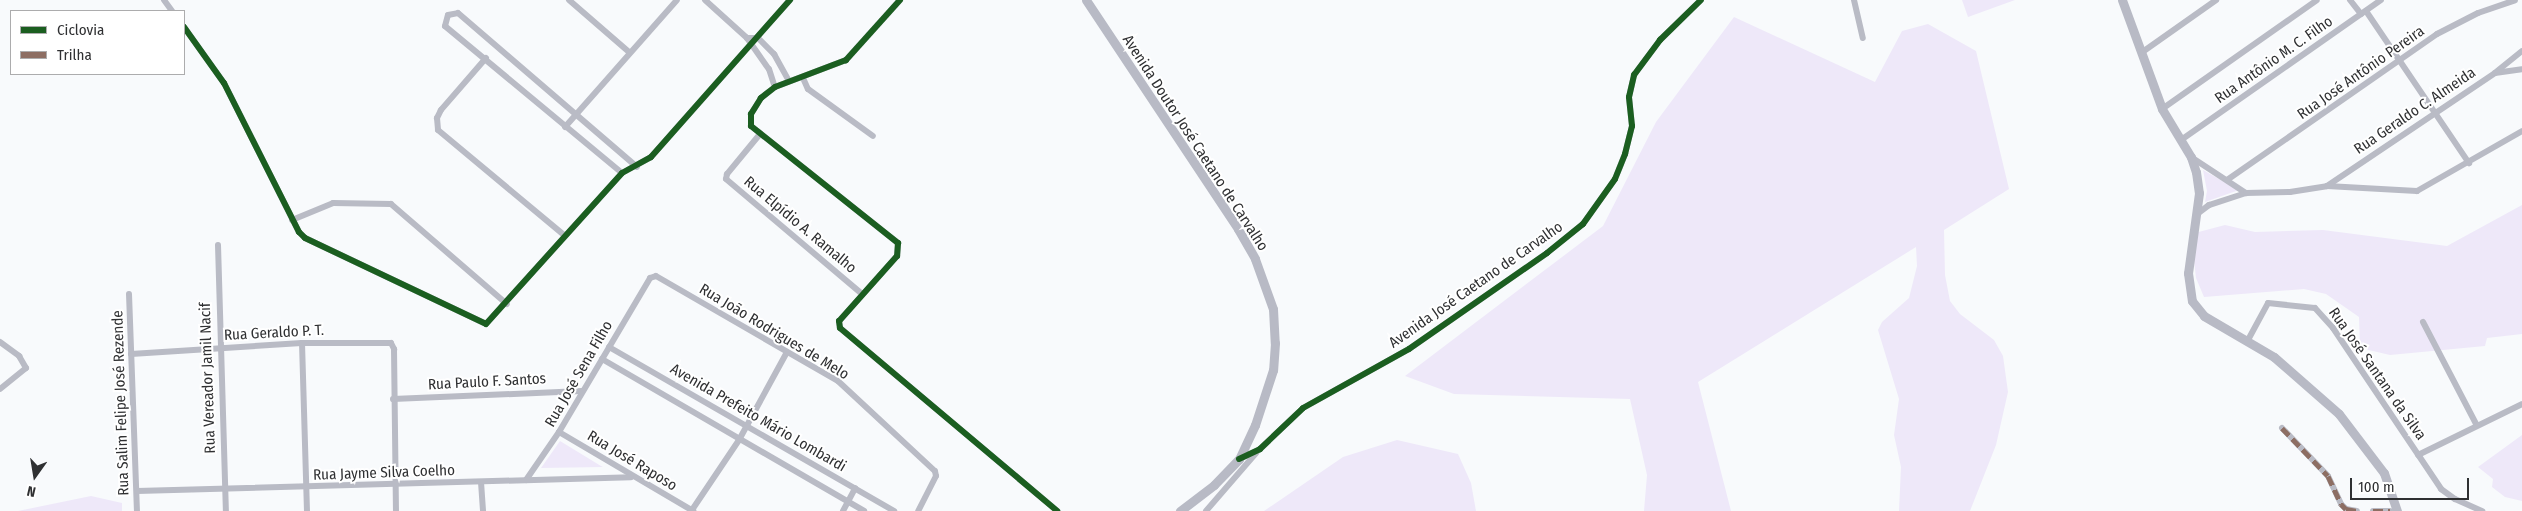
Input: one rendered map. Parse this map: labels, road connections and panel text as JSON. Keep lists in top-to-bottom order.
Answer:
{
  "streets": {
    "main road": ["Avenida Doutor José Caetano de Carvalho"],
    "street": [
      "Rua Antônio M. C. Filho",
      "Rua José Antônio Pereira",
      "Rua Geraldo C. Almeida",
      "Rua Elpídio A. Ramalho",
      "Avenida José Caetano de Carvalho",
      "Rua João Rodrigues de Melo",
      "Rua Geraldo P. T.",
      "Rua José Sena Filho",
      "Rua José Santana da Silva",
      "Rua Vereador Jamil Nacif",
      "Rua Paulo F. Santos",
      "Rua Salim Felipe José Rezende",
      "Avenida Prefeito Mário Lombardi",
      "Rua José Raposo",
      "Rua Jayme Silva Coelho"
    ]
  },
  "crossings": [
    ["Avenida Doutor José Caetano de Carvalho", "Avenida José Caetano de Carvalho"],
    ["Rua João Rodrigues de Melo", "Rua José Sena Filho"],
    ["Rua Geraldo P. T.", "Rua Vereador Jamil Nacif"],
    ["Rua Geraldo P. T.", "Rua Paulo F. Santos"],
    ["Rua Geraldo P. T.", "Rua Salim Felipe José Rezende"],
    ["Rua José Sena Filho", "Rua Paulo F. Santos"],
    ["Rua José Sena Filho", "Avenida Prefeito Mário Lombardi"],
    ["Rua José Sena Filho", "Rua José Raposo"],
    ["Rua José Sena Filho", "Rua Jayme Silva Coelho"],
    ["Rua Vereador Jamil Nacif", "Rua Jayme Silva Coelho"],
    ["Rua Salim Felipe José Rezende", "Rua Jayme Silva Coelho"],
    ["Rua José Raposo", "Rua Jayme Silva Coelho"]
  ],
  "legend": ["Ciclovia", "Trilha"],
  "scale_bar": "100 m",
  "north": "bottom"
}
